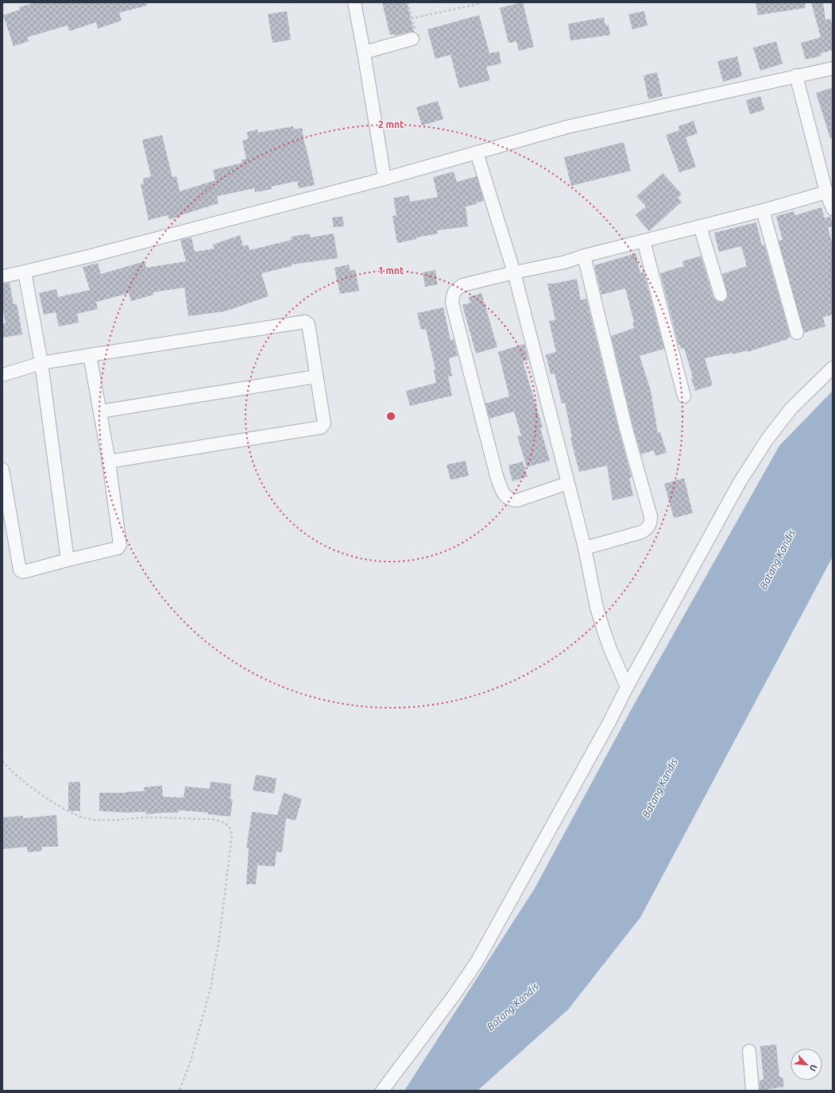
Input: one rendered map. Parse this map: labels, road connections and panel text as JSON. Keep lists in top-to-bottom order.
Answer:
{
  "water": ["Batang Kandis"],
  "north": "bottom right",
  "rings": ["2 mnt", "1 mnt"]
}
